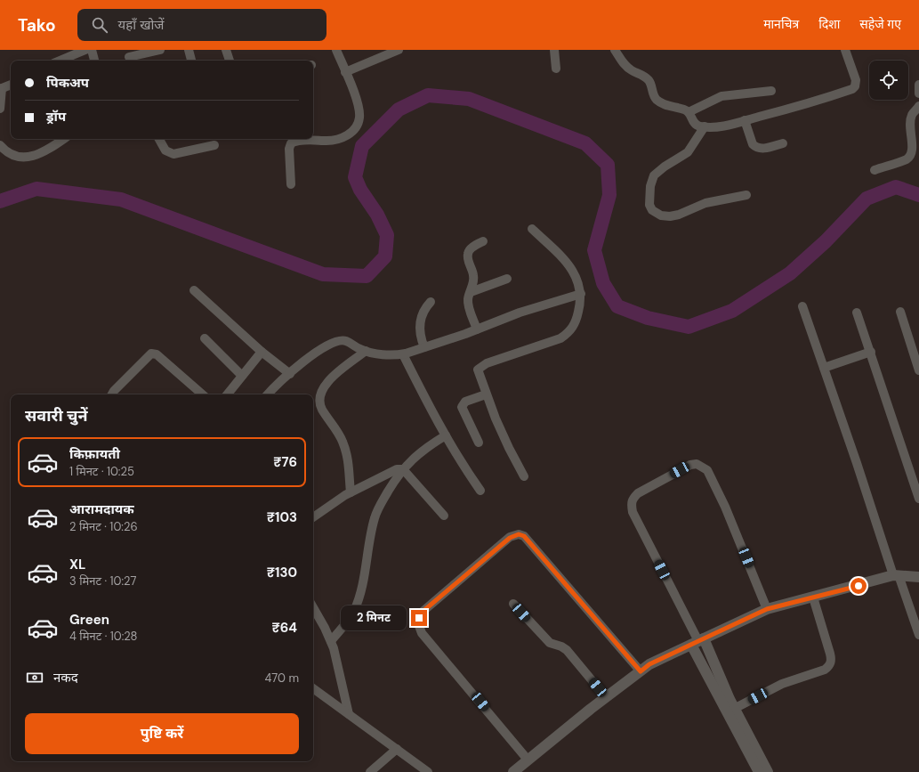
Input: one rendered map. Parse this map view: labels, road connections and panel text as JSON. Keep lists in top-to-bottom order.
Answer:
{
  "page": {
    "header": "Tako",
    "search": "यहाँ खोजें",
    "nav": ["मानचित्र", "दिशा", "सहेजे गए"],
    "banner": ["पिकअप", "ड्रॉप"],
    "heading": "सवारी चुनें",
    "list": [
      {
        "name": "किफ़ायती",
        "note": "1 मिनट · 10:25",
        "value": "₹76"
      },
      {
        "name": "आरामदायक",
        "note": "2 मिनट · 10:26",
        "value": "₹103"
      },
      {
        "name": "XL",
        "note": "3 मिनट · 10:27",
        "value": "₹130"
      },
      {
        "name": "Green",
        "note": "4 मिनट · 10:28",
        "value": "₹64"
      }
    ],
    "bubble": "2 मिनट",
    "pay": ["नकद", "470 m"],
    "buttons": "पुष्टि करें"
  }
}
